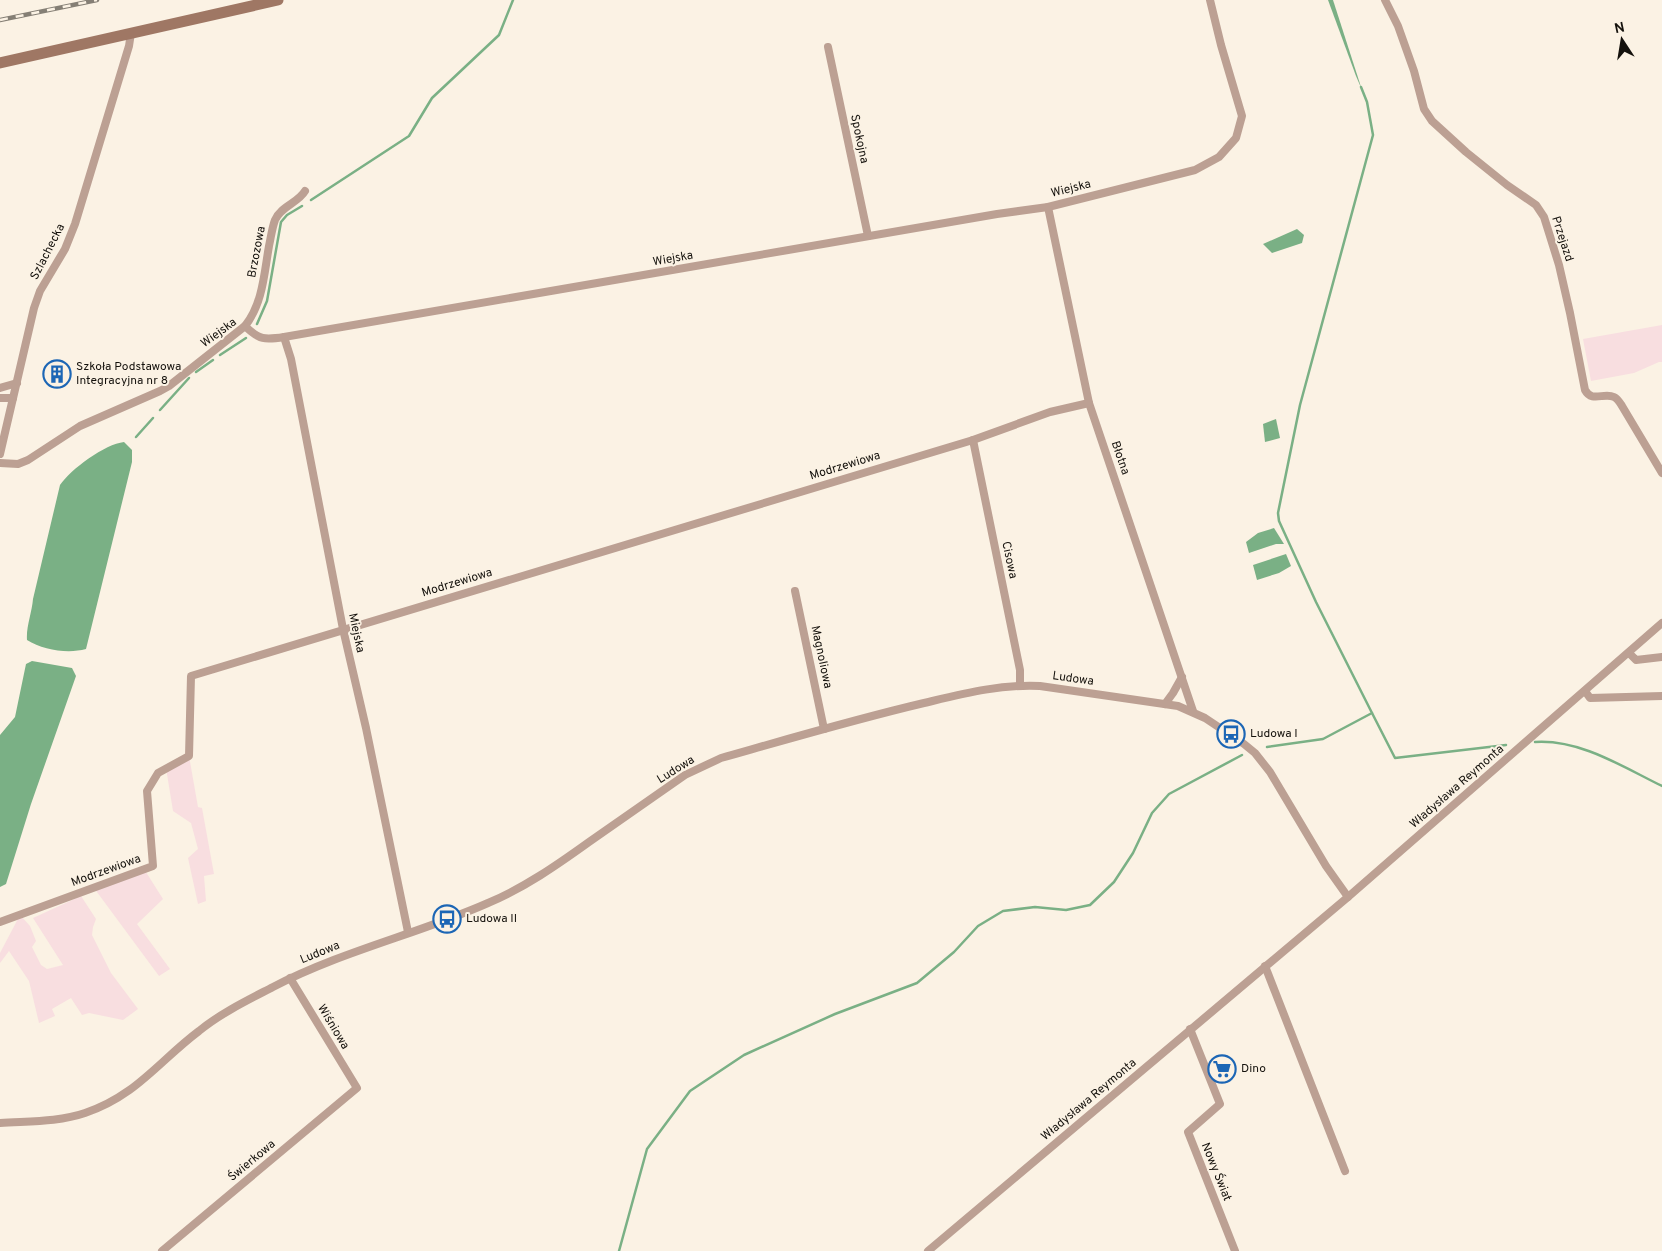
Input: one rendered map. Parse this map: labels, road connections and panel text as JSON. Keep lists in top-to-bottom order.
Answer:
{
  "streets": {
    "street": [
      "Spokojna",
      "Wiejska",
      "Przejazd",
      "Szlachecka",
      "Brzozowa",
      "Błotna",
      "Modrzewiowa",
      "Cisowa",
      "Miejska",
      "Magnoliowa",
      "Ludowa",
      "Władysława Reymonta",
      "Wiśniowa",
      "Świerkowa",
      "Nowy Świat"
    ]
  },
  "crossings": [
    ["Spokojna", "Wiejska"],
    ["Wiejska", "Brzozowa"],
    ["Wiejska", "Błotna"],
    ["Wiejska", "Miejska"],
    ["Błotna", "Modrzewiowa"],
    ["Błotna", "Ludowa"],
    ["Modrzewiowa", "Cisowa"],
    ["Modrzewiowa", "Miejska"],
    ["Cisowa", "Ludowa"],
    ["Miejska", "Ludowa"],
    ["Magnoliowa", "Ludowa"],
    ["Ludowa", "Władysława Reymonta"],
    ["Ludowa", "Wiśniowa"],
    ["Władysława Reymonta", "Nowy Świat"],
    ["Wiśniowa", "Świerkowa"]
  ],
  "places": {
    "building": ["Szkoła Podstawowa Integracyjna nr 8"],
    "bus stop": ["Ludowa I", "Ludowa II"],
    "supermarket": ["Dino"]
  },
  "north": "top"
}
